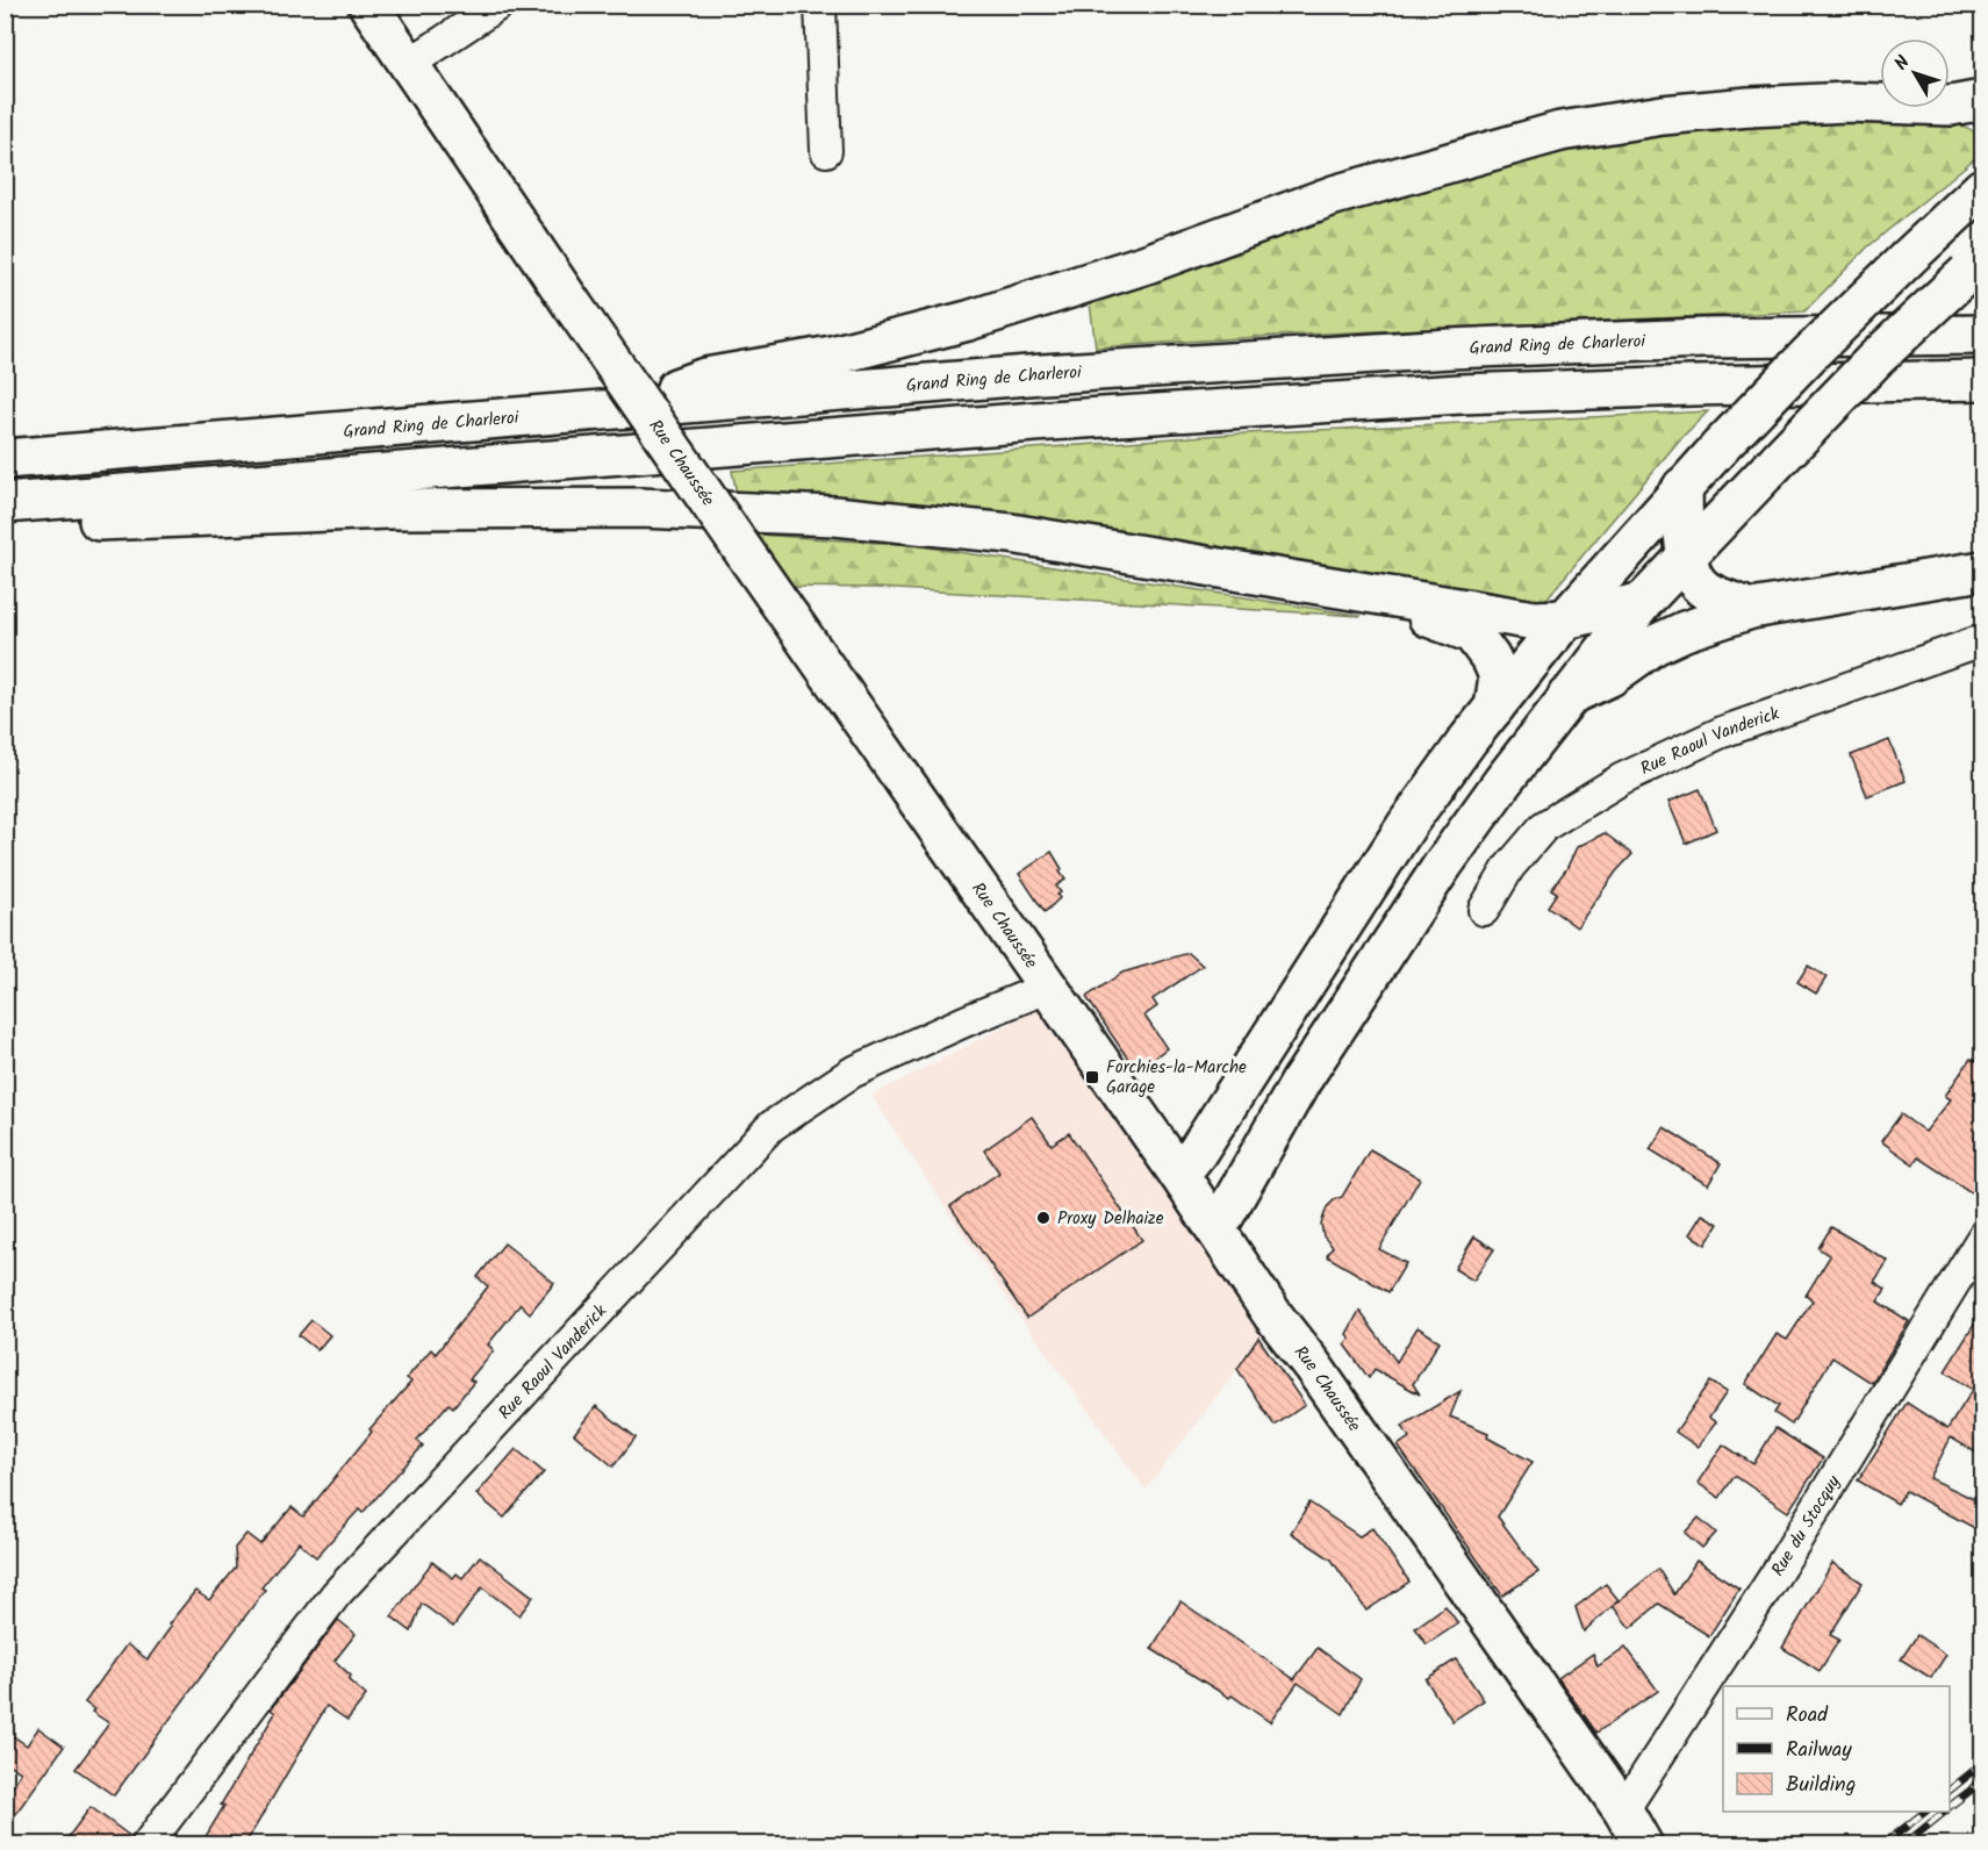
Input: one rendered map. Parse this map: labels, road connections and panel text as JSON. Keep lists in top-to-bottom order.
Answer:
{
  "streets": {
    "main road": ["Grand Ring de Charleroi", "Rue Chaussée"],
    "street": ["Rue Raoul Vanderick", "Rue du Stocquy"]
  },
  "crossings": [
    ["Rue Chaussée", "Rue Raoul Vanderick"],
    ["Rue Chaussée", "Rue du Stocquy"]
  ],
  "places": {
    "transit": ["Forchies-la-Marche Garage"],
    "other": ["Proxy Delhaize"]
  },
  "legend": ["Road", "Railway", "Building"],
  "north": "top left"
}
